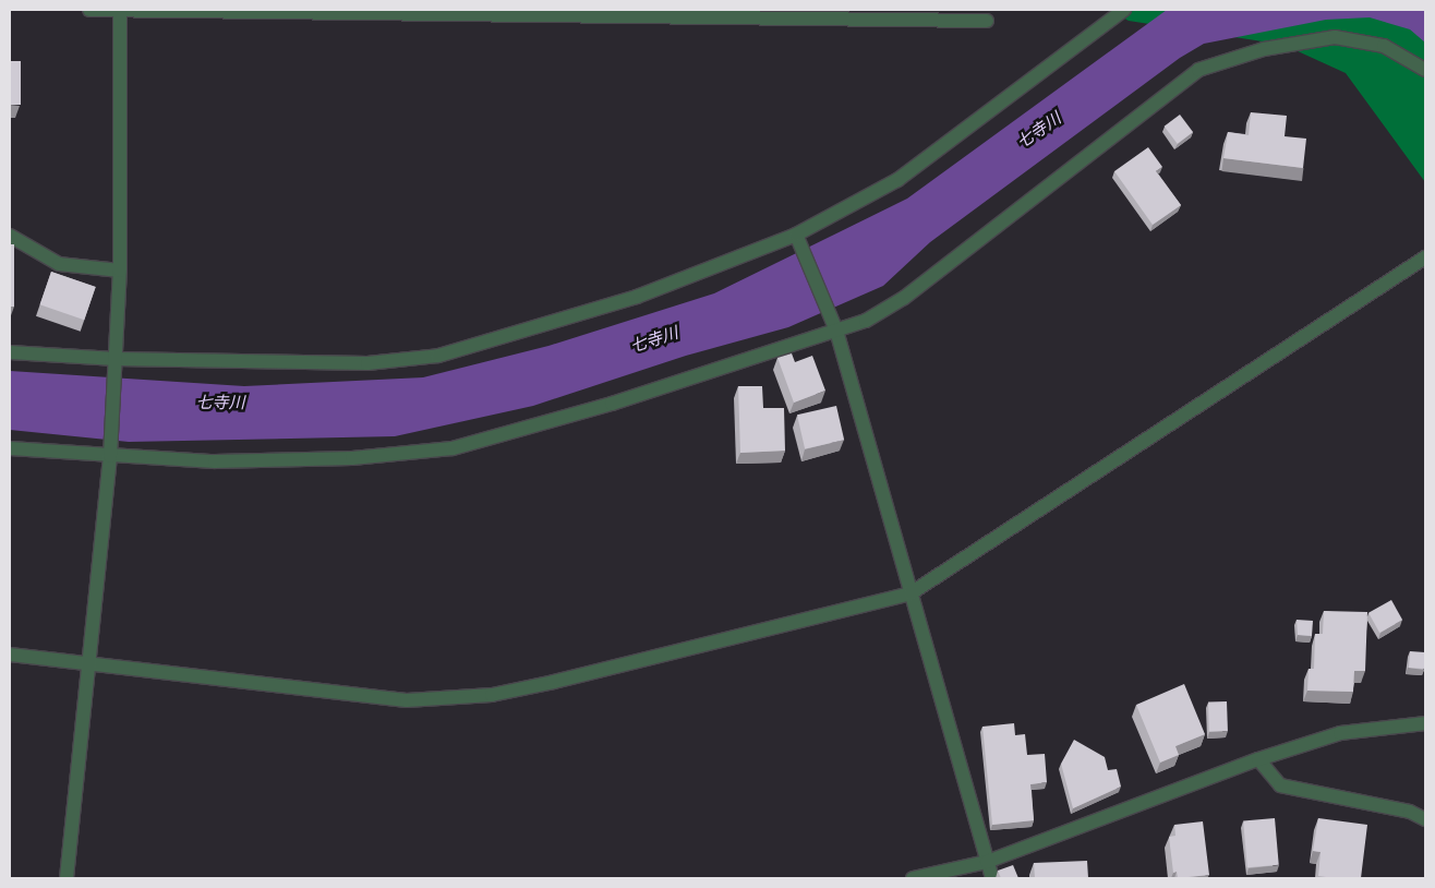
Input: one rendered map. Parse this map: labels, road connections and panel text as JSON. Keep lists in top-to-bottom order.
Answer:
{
  "water": ["七寺川"]
}
